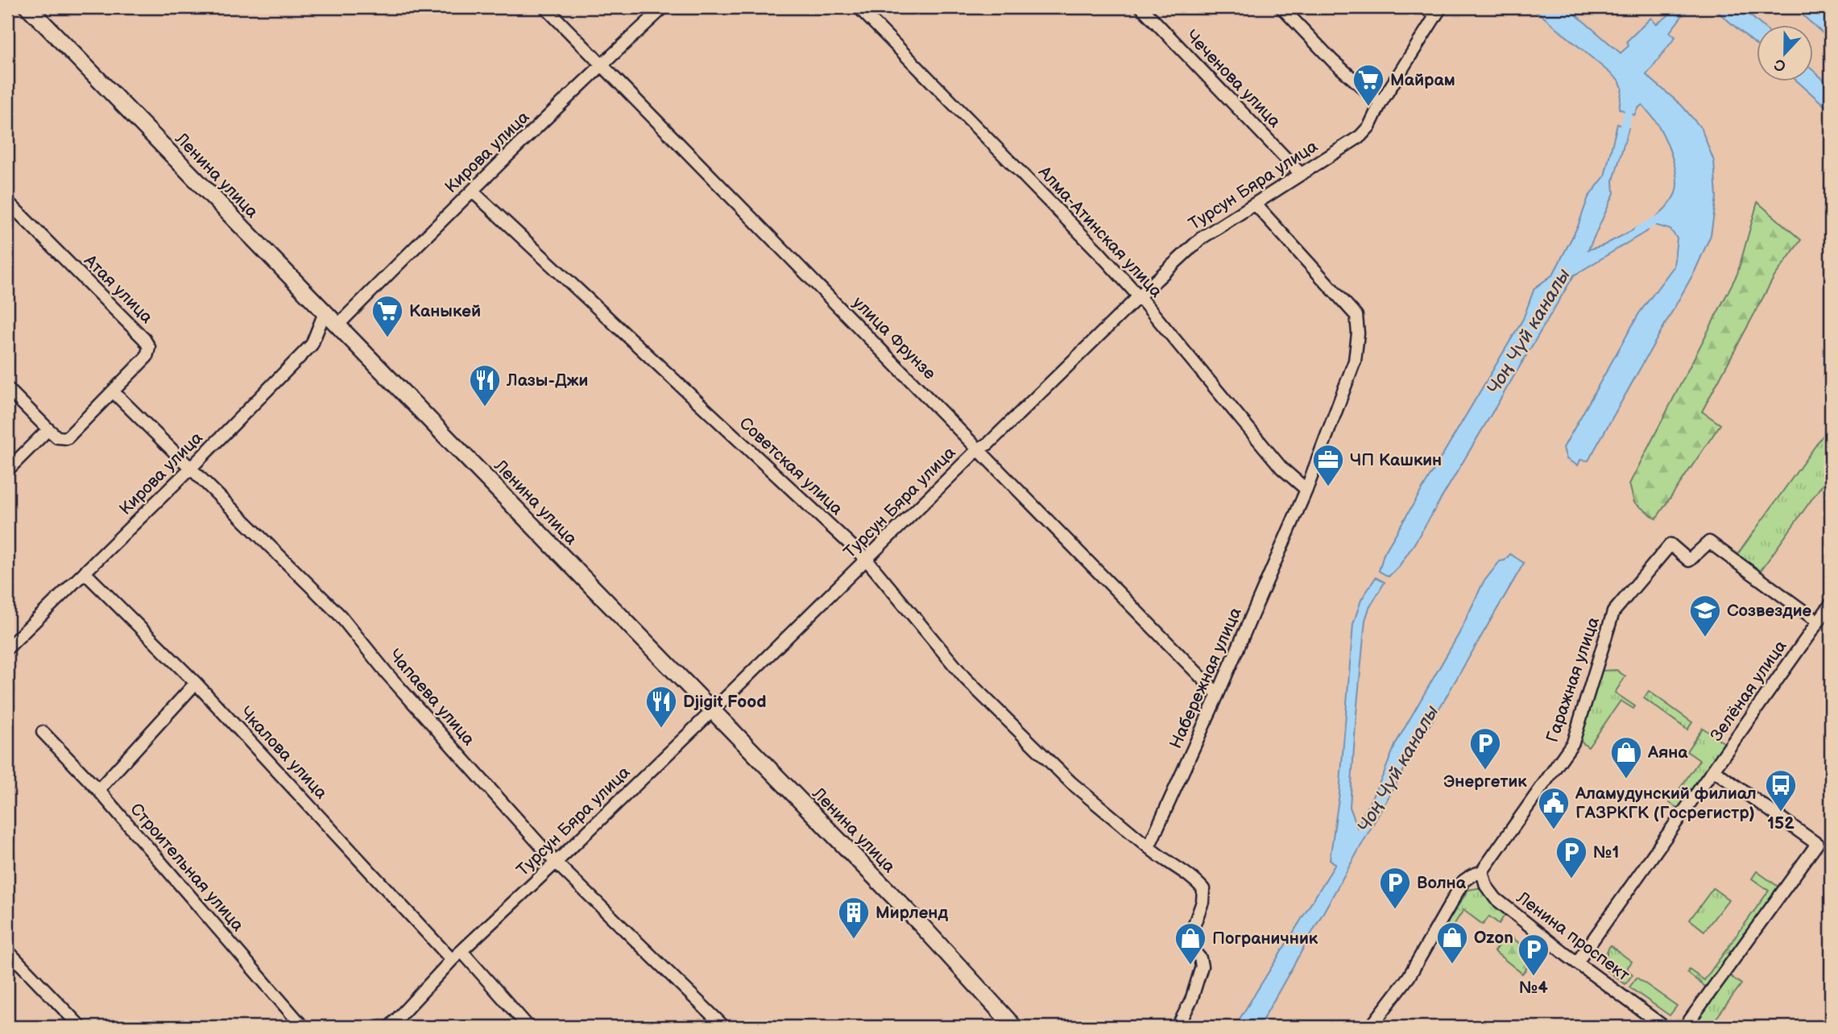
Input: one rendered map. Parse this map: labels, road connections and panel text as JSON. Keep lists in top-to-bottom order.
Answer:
{
  "streets": {
    "main road": ["Ленина улица"],
    "street": [
      "Чеченова улица",
      "Кирова улица",
      "Турсун Бяра улица",
      "Алма-Атинская улица",
      "Атая улица",
      "улица Фрунзе",
      "Советская улица",
      "Набережная улица",
      "Гаражная улица",
      "Зелёная улица",
      "Чапаева улица",
      "Чкалова улица",
      "Строительная улица",
      "Ленина проспект"
    ]
  },
  "crossings": [
    ["Чеченова улица", "Турсун Бяра улица"],
    ["Кирова улица", "Ленина улица"],
    ["Кирова улица", "улица Фрунзе"],
    ["Кирова улица", "Советская улица"],
    ["Кирова улица", "Чапаева улица"],
    ["Кирова улица", "Чкалова улица"],
    ["Ленина улица", "Турсун Бяра улица"],
    ["Турсун Бяра улица", "Алма-Атинская улица"],
    ["Турсун Бяра улица", "улица Фрунзе"],
    ["Турсун Бяра улица", "Советская улица"],
    ["Турсун Бяра улица", "Набережная улица"],
    ["Турсун Бяра улица", "Чапаева улица"],
    ["Турсун Бяра улица", "Чкалова улица"],
    ["Алма-Атинская улица", "Набережная улица"],
    ["Атая улица", "Чапаева улица"],
    ["улица Фрунзе", "Набережная улица"],
    ["Советская улица", "Набережная улица"],
    ["Гаражная улица", "Зелёная улица"],
    ["Гаражная улица", "Ленина проспект"],
    ["Зелёная улица", "Ленина проспект"]
  ],
  "water": ["Чоң Чүй каналы"],
  "places": {
    "supermarket": ["Майрам", "Каныкей"],
    "restaurant": ["Лазы-Джи", "Djigit Food"],
    "office": ["ЧП Кашкин"],
    "school or university": ["Созвездие"],
    "parking": [
      "Энергетик",
      "№1",
      "Волна",
      "№4"
    ],
    "shop": ["Аяна", "Ozon", "Пограничник"],
    "bus stop": ["152"],
    "public building": ["Аламудунский филиал ГАЗРКГК (Госрегистр)"],
    "building": ["Мирленд"]
  },
  "north": "bottom"
}
